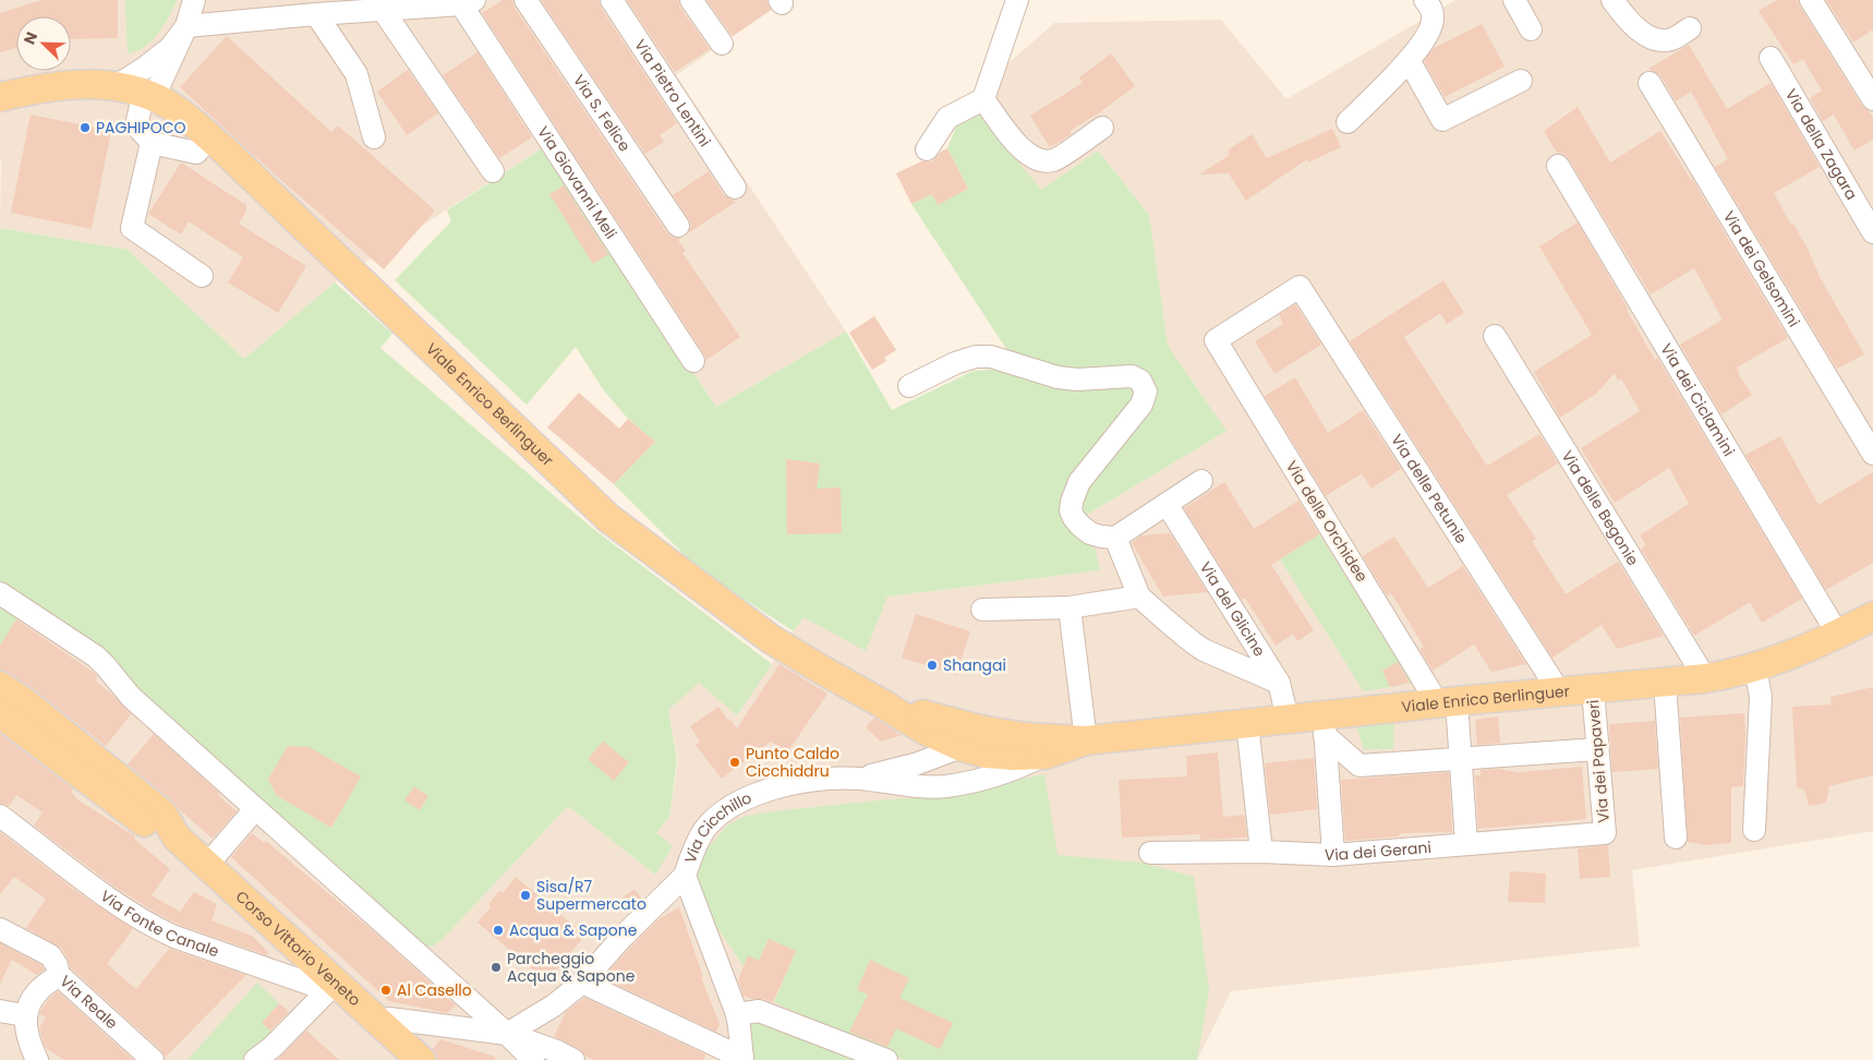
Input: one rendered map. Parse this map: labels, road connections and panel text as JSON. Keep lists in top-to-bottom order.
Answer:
{
  "streets": {
    "main road": ["Viale Enrico Berlinguer", "Corso Vittorio Veneto"],
    "street": [
      "Via Pietro Lentini",
      "Via S. Felice",
      "Via della Zagara",
      "Via Giovanni Meli",
      "Via dei Gelsomini",
      "Via dei Ciclamini",
      "Via delle Petunie",
      "Via delle Begonie",
      "Via delle Orchidee",
      "Via del Glicine",
      "Via dei Papaveri",
      "Via Cicchillo",
      "Via dei Gerani",
      "Via Fonte Canale",
      "Via Reale"
    ]
  },
  "crossings": [
    ["Via dei Ciclamini", "Viale Enrico Berlinguer"],
    ["Viale Enrico Berlinguer", "Via delle Petunie"],
    ["Viale Enrico Berlinguer", "Via delle Begonie"],
    ["Viale Enrico Berlinguer", "Via delle Orchidee"],
    ["Viale Enrico Berlinguer", "Via del Glicine"],
    ["Viale Enrico Berlinguer", "Via dei Papaveri"],
    ["Via delle Petunie", "Via delle Orchidee"],
    ["Via delle Orchidee", "Via dei Gerani"],
    ["Via dei Papaveri", "Via dei Gerani"],
    ["Via Fonte Canale", "Corso Vittorio Veneto"]
  ],
  "places": [
    "PAGHIPOCO",
    "Shangai",
    "Punto Caldo Cicchiddru",
    "Sisa/R7 Supermercato",
    "Acqua & Sapone",
    "Parcheggio Acqua & Sapone",
    "Al Casello"
  ],
  "north": "top left"
}
